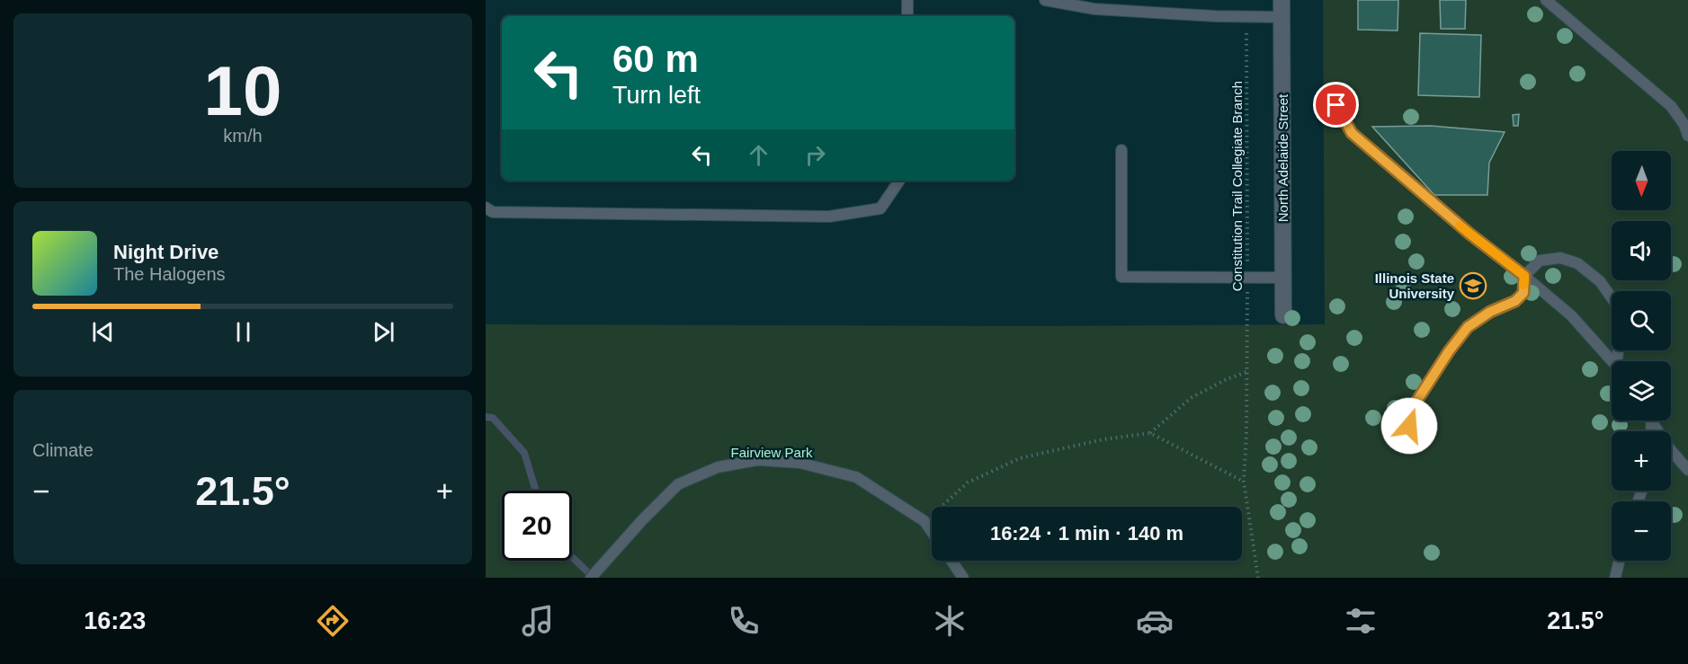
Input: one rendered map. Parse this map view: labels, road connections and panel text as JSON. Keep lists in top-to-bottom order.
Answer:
{
  "streets": {
    "street": ["North Adelaide Street"],
    "path": ["Constitution Trail Collegiate Branch"]
  },
  "parks": ["Fairview Park"],
  "places": {
    "school or university": ["Illinois State University"]
  },
  "north": "bottom",
  "page": {
    "tile": [
      ["10", "km/h"],
      "Climate"
    ],
    "turn": ["60 m", "Turn left"],
    "map_buttons": ["+", "−"],
    "song": ["Night Drive", "The Halogens"],
    "heat": ["−", "21.5°", "+"],
    "limit": "20",
    "trip": "16:24 · 1 min · 140 m",
    "tabs": ["16:23", "21.5°"]
  }
}
